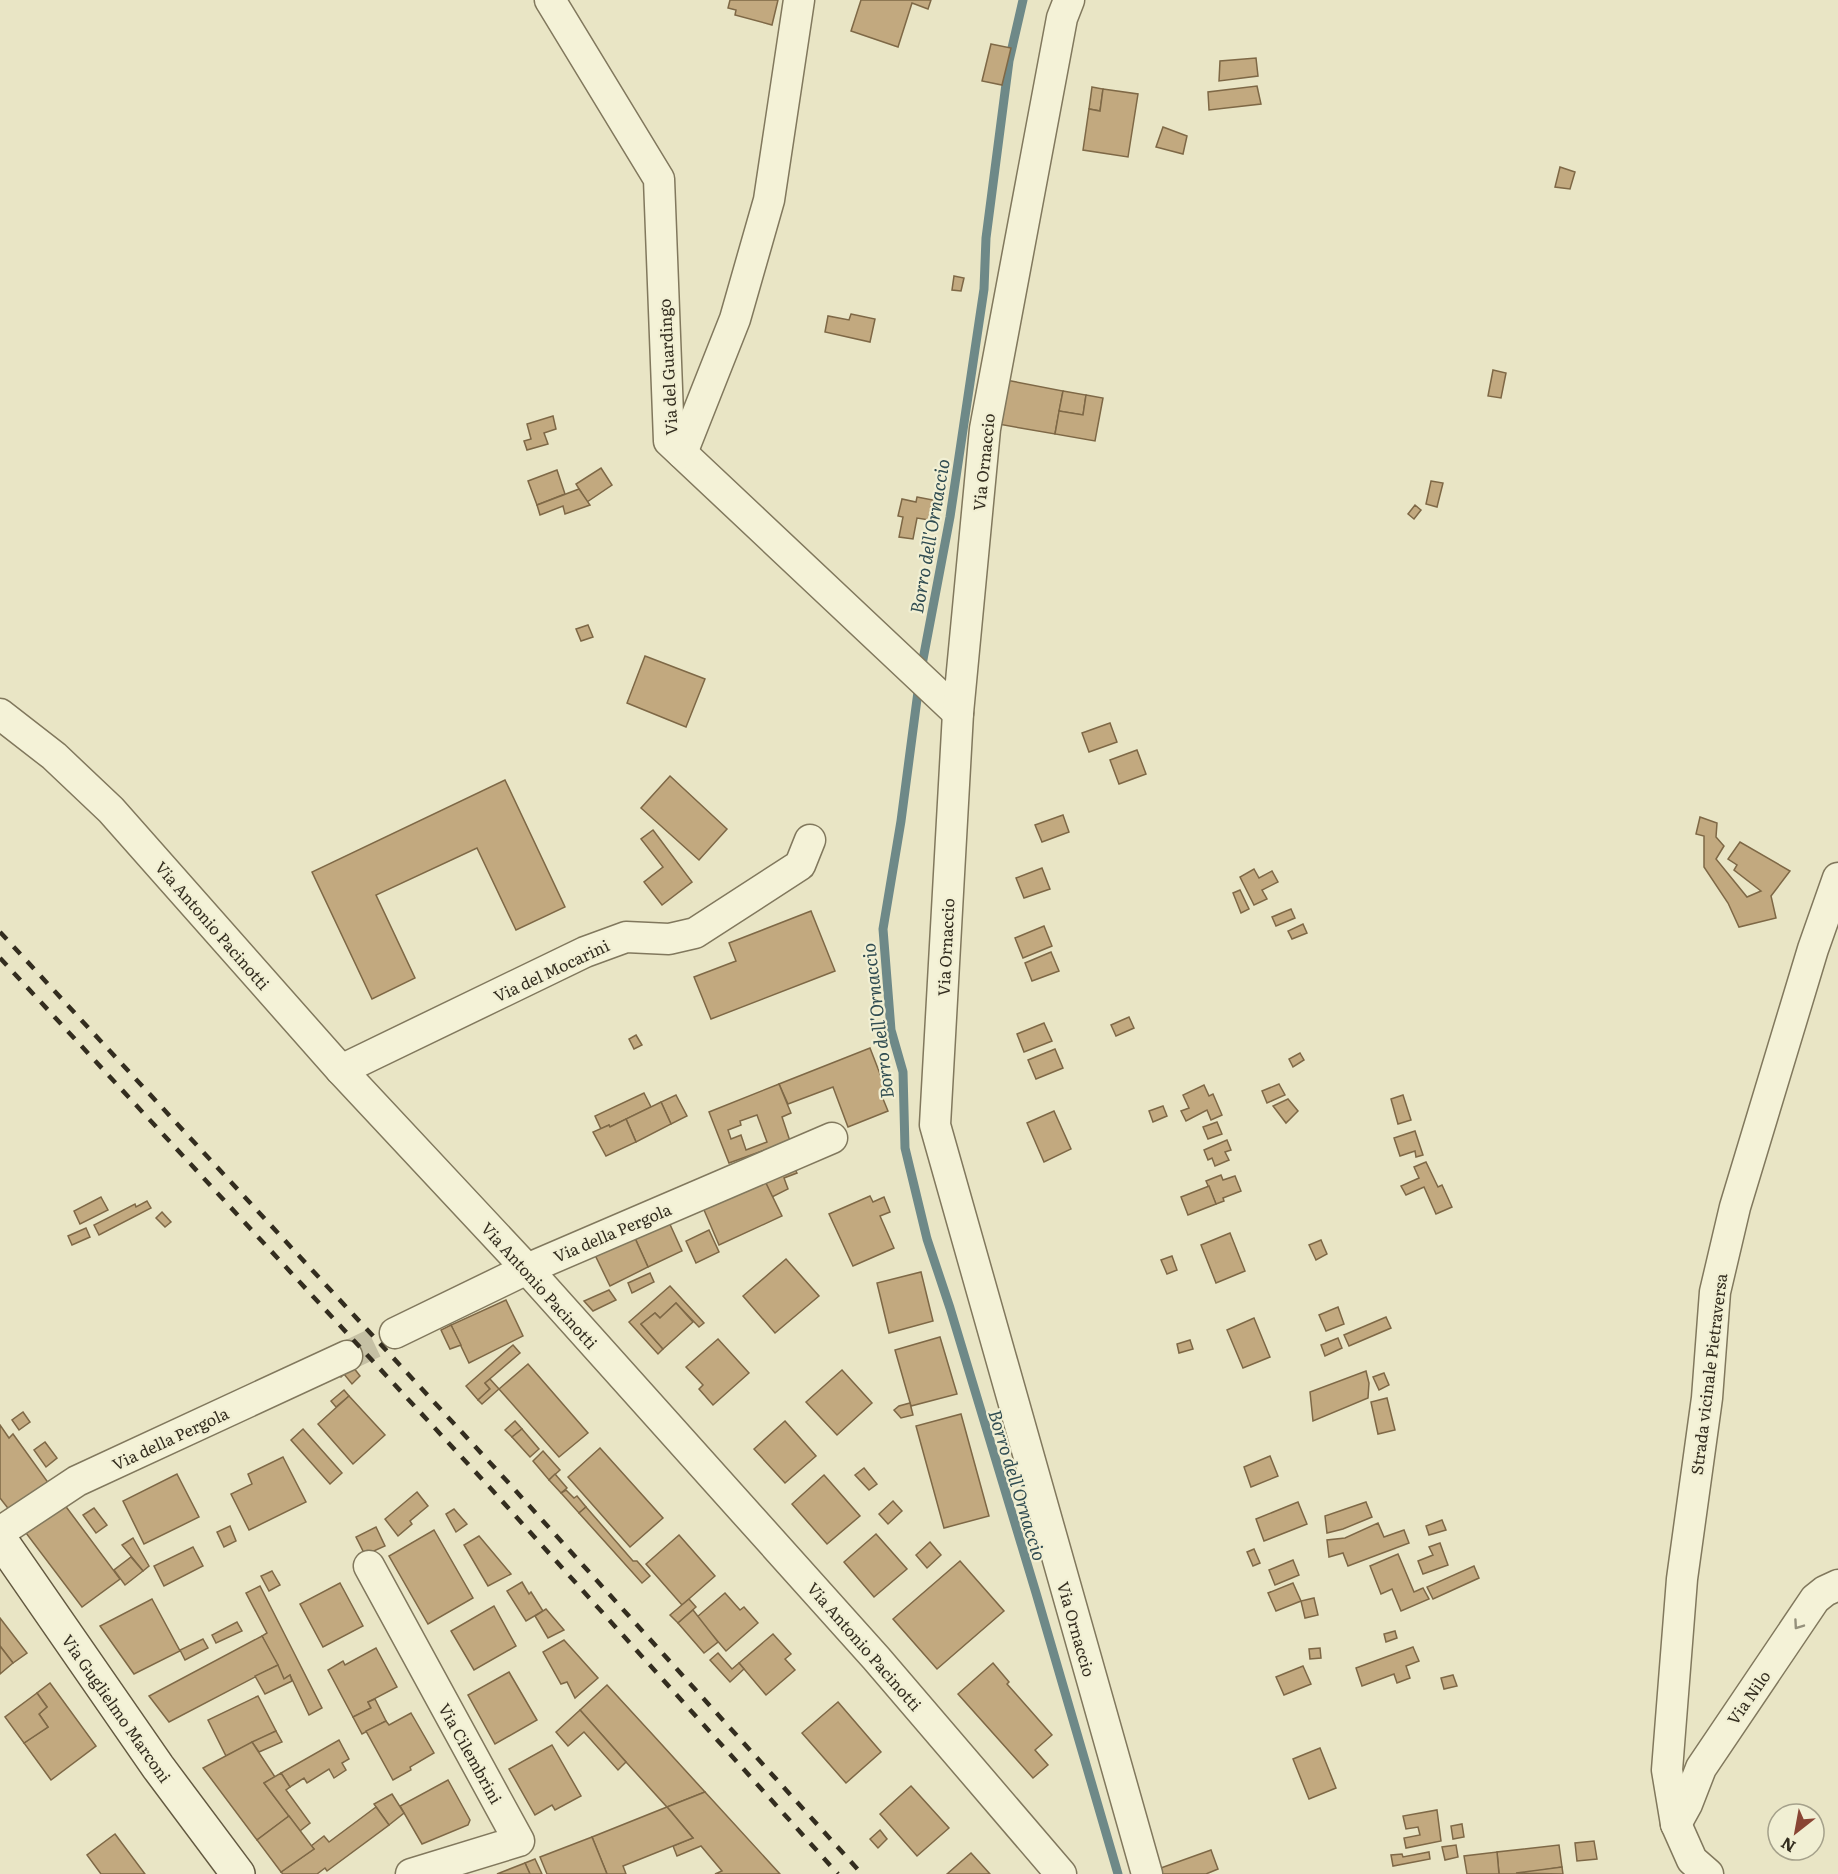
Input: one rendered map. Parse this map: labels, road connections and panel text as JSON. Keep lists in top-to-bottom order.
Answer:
{
  "streets": {
    "street": [
      "Via del Guardingo",
      "Via Ornaccio",
      "Via Antonio Pacinotti",
      "Via del Mocarini",
      "Via della Pergola",
      "Strada vicinale Pietraversa",
      "Via Nilo",
      "Via Guglielmo Marconi",
      "Via Cilembrini"
    ]
  },
  "crossings": [
    ["Via del Guardingo", "Via Ornaccio"],
    ["Via Antonio Pacinotti", "Via del Mocarini"],
    ["Via Antonio Pacinotti", "Via della Pergola"],
    ["Strada vicinale Pietraversa", "Via Nilo"]
  ],
  "one_way": ["Via Nilo"],
  "water": ["Borro dell'Ornaccio"],
  "north": "bottom left"
}
